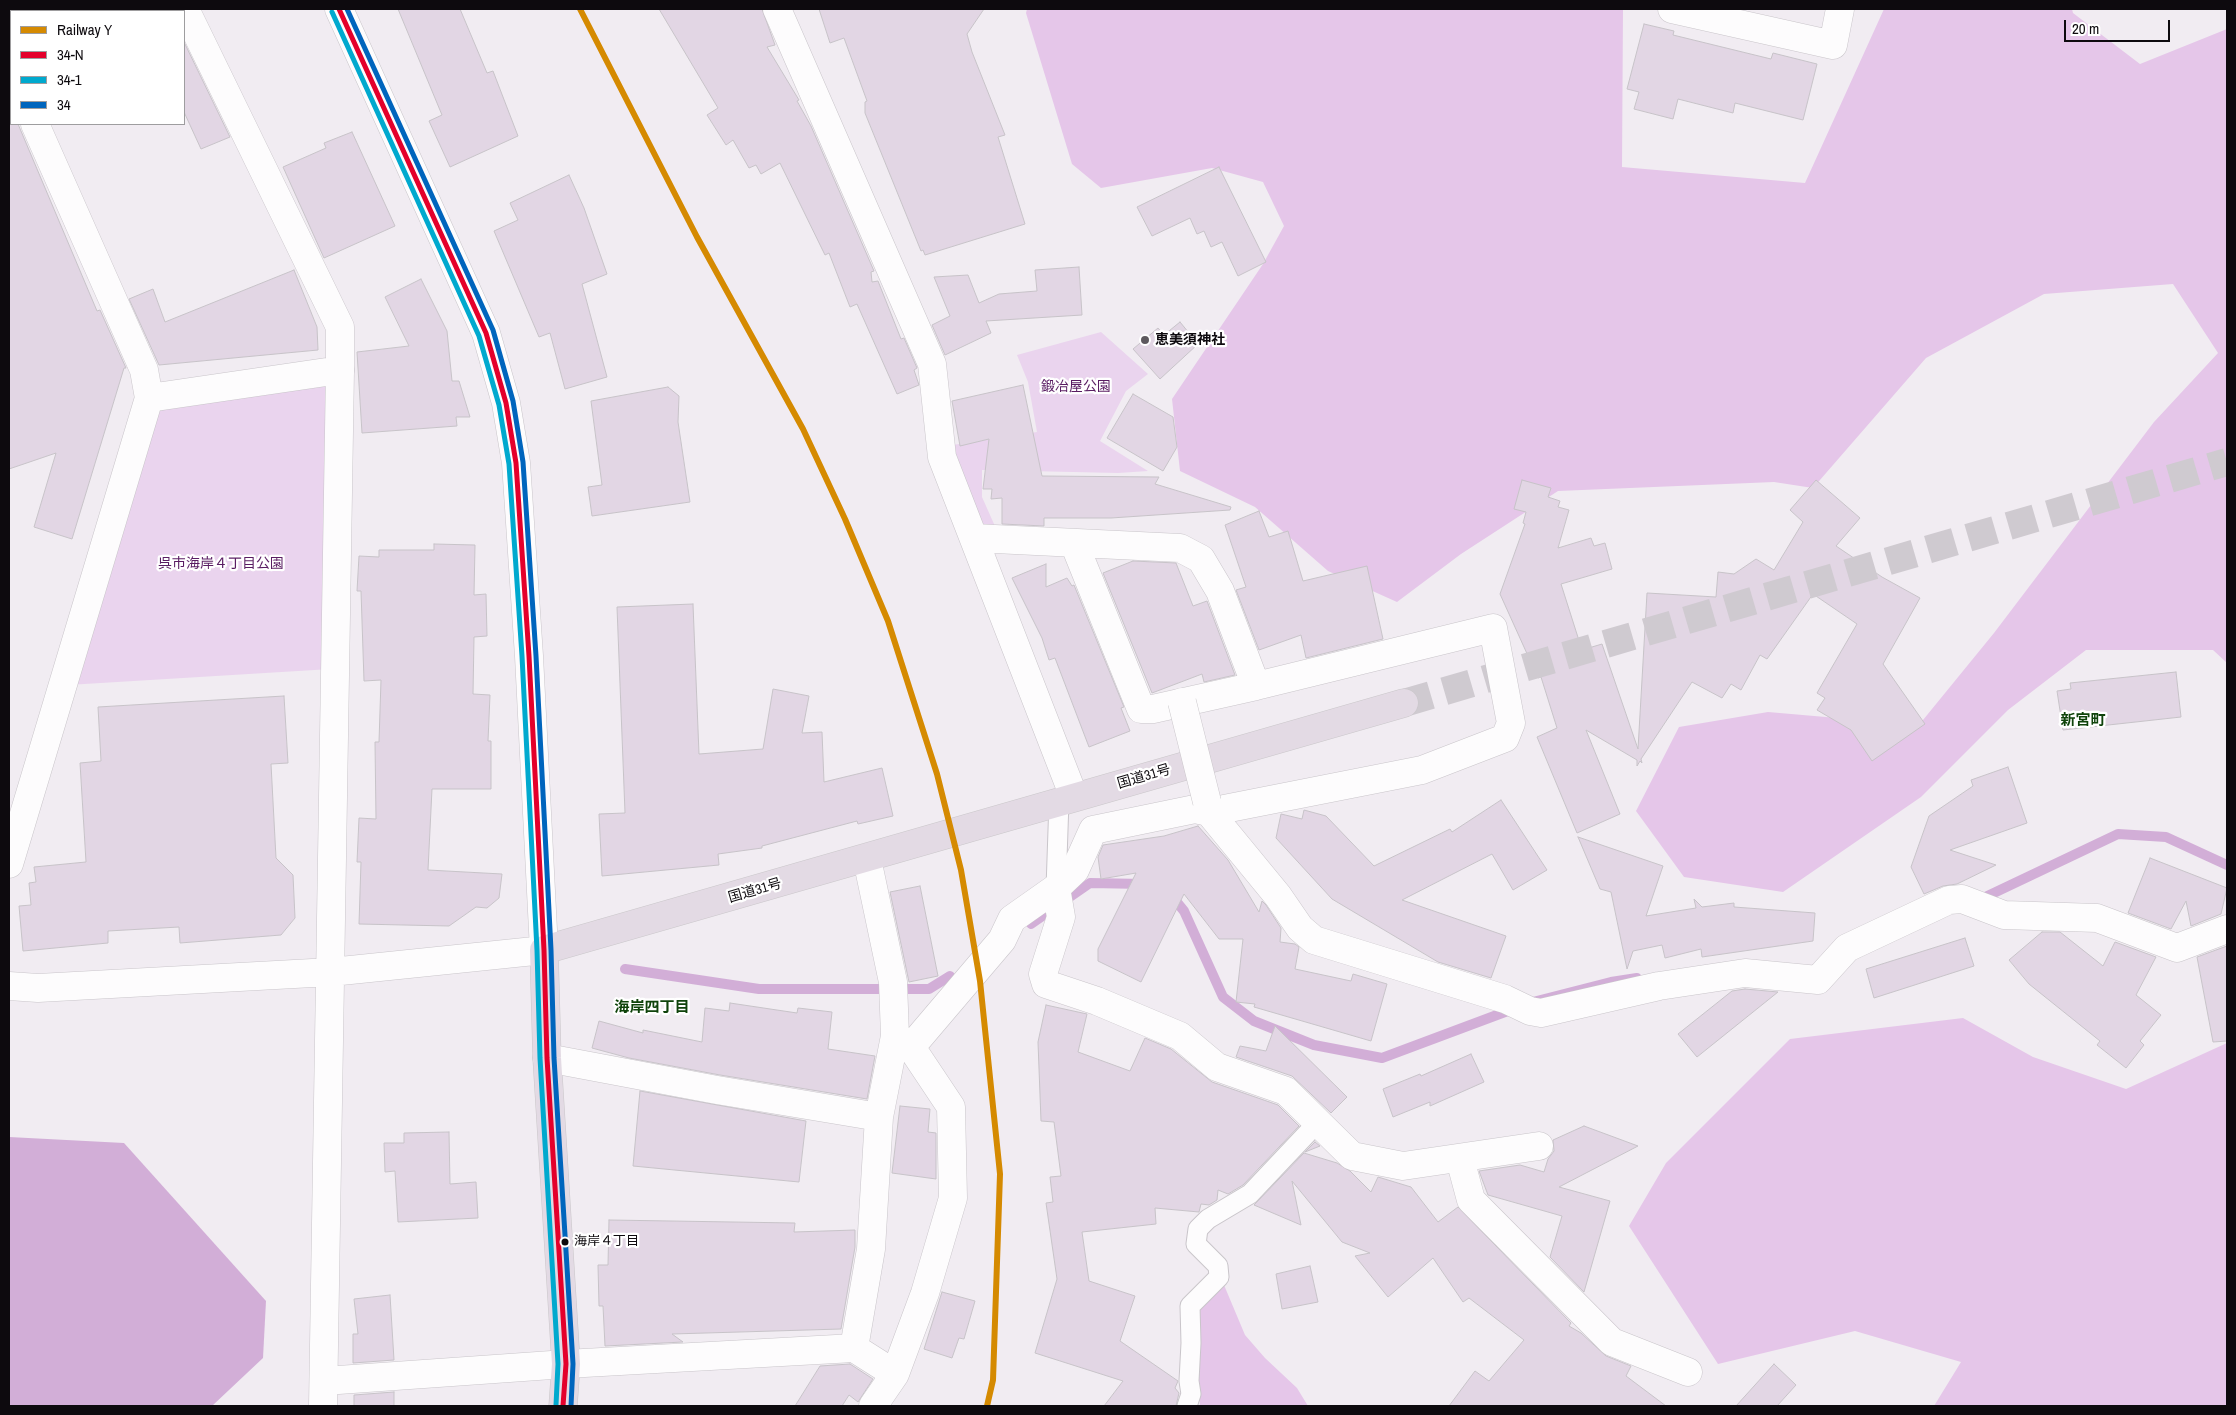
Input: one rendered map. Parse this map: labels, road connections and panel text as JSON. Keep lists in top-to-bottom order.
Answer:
{
  "streets": {
    "highway": ["国道31号"]
  },
  "districts": ["新宮町", "海岸四丁目"],
  "parks": ["鍛冶屋公園", "呉市海岸４丁目公園"],
  "places": ["恵美須神社", "海岸４丁目"],
  "lines": [
    "rail line Y",
    "transit line 34-N",
    "transit line 34",
    "transit line 34-1"
  ],
  "legend": [
    "Railway Y",
    "34-N",
    "34-1",
    "34"
  ],
  "scale_bar": "20 m"
}
